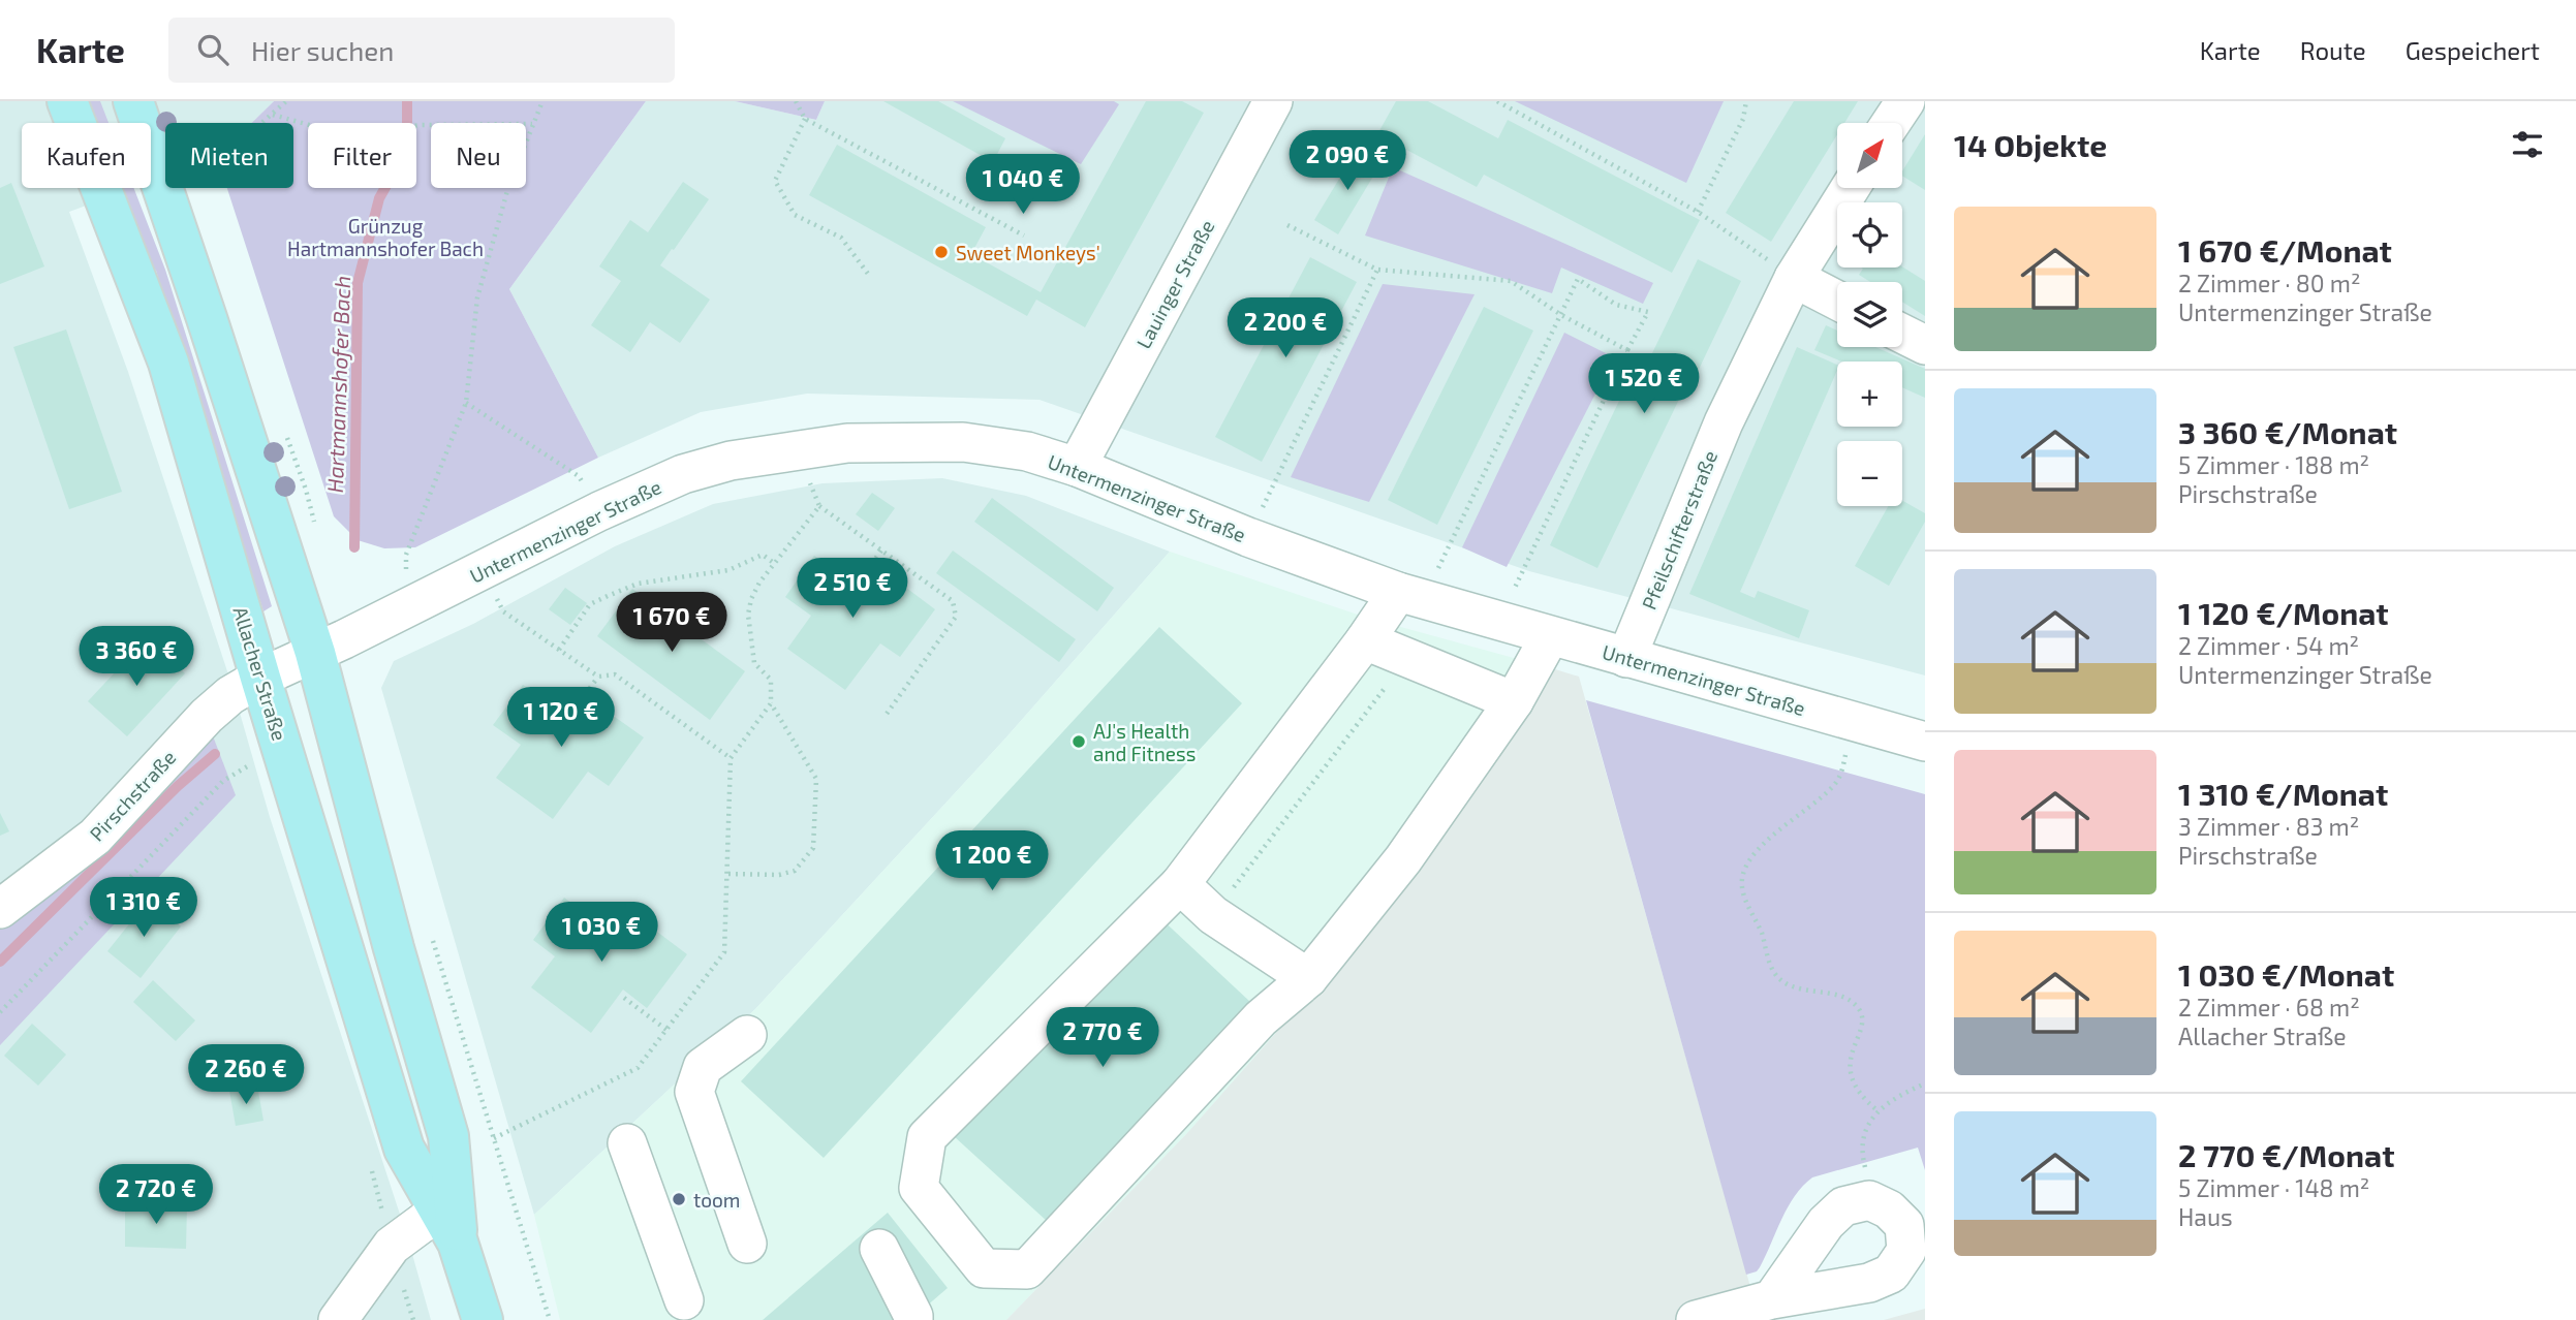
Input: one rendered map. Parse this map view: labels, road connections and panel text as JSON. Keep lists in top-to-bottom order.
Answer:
{
  "streets": {
    "main road": ["Allacher Straße"],
    "street": [
      "Lauinger Straße",
      "Untermenzinger Straße",
      "Pfeilschifterstraße",
      "Pirschstraße"
    ]
  },
  "crossings": [
    ["Lauinger Straße", "Untermenzinger Straße"],
    ["Untermenzinger Straße", "Pfeilschifterstraße"],
    ["Untermenzinger Straße", "Allacher Straße"],
    ["Untermenzinger Straße", "Pirschstraße"],
    ["Allacher Straße", "Pirschstraße"]
  ],
  "water": ["Hartmannshofer Bach"],
  "parks": ["Grünzug Hartmannshofer Bach"],
  "places": ["Sweet Monkeys'", "AJ's Health and Fitness", "toom"],
  "north": "top right",
  "page": {
    "header": "Karte",
    "search": "Hier suchen",
    "nav": ["Karte", "Route", "Gespeichert"],
    "heading": "14 Objekte",
    "map_buttons": ["+", "−"],
    "chip": [
      "Kaufen",
      "Mieten",
      "Filter",
      "Neu"
    ],
    "price": [
      "2 090 €",
      "1 040 €",
      "2 200 €",
      "1 520 €",
      "2 510 €",
      "1 670 €",
      "3 360 €",
      "1 120 €",
      "1 200 €",
      "1 310 €",
      "1 030 €",
      "2 770 €",
      "2 260 €",
      "2 720 €"
    ],
    "list": [
      {
        "name": "1 670 €/Monat",
        "note": "2 Zimmer · 80 m² · Untermenzinger Straße"
      },
      {
        "name": "3 360 €/Monat",
        "note": "5 Zimmer · 188 m² · Pirschstraße"
      },
      {
        "name": "1 120 €/Monat",
        "note": "2 Zimmer · 54 m² · Untermenzinger Straße"
      },
      {
        "name": "1 310 €/Monat",
        "note": "3 Zimmer · 83 m² · Pirschstraße"
      },
      {
        "name": "1 030 €/Monat",
        "note": "2 Zimmer · 68 m² · Allacher Straße"
      },
      {
        "name": "2 770 €/Monat",
        "note": "5 Zimmer · 148 m² · Haus"
      }
    ]
  }
}
